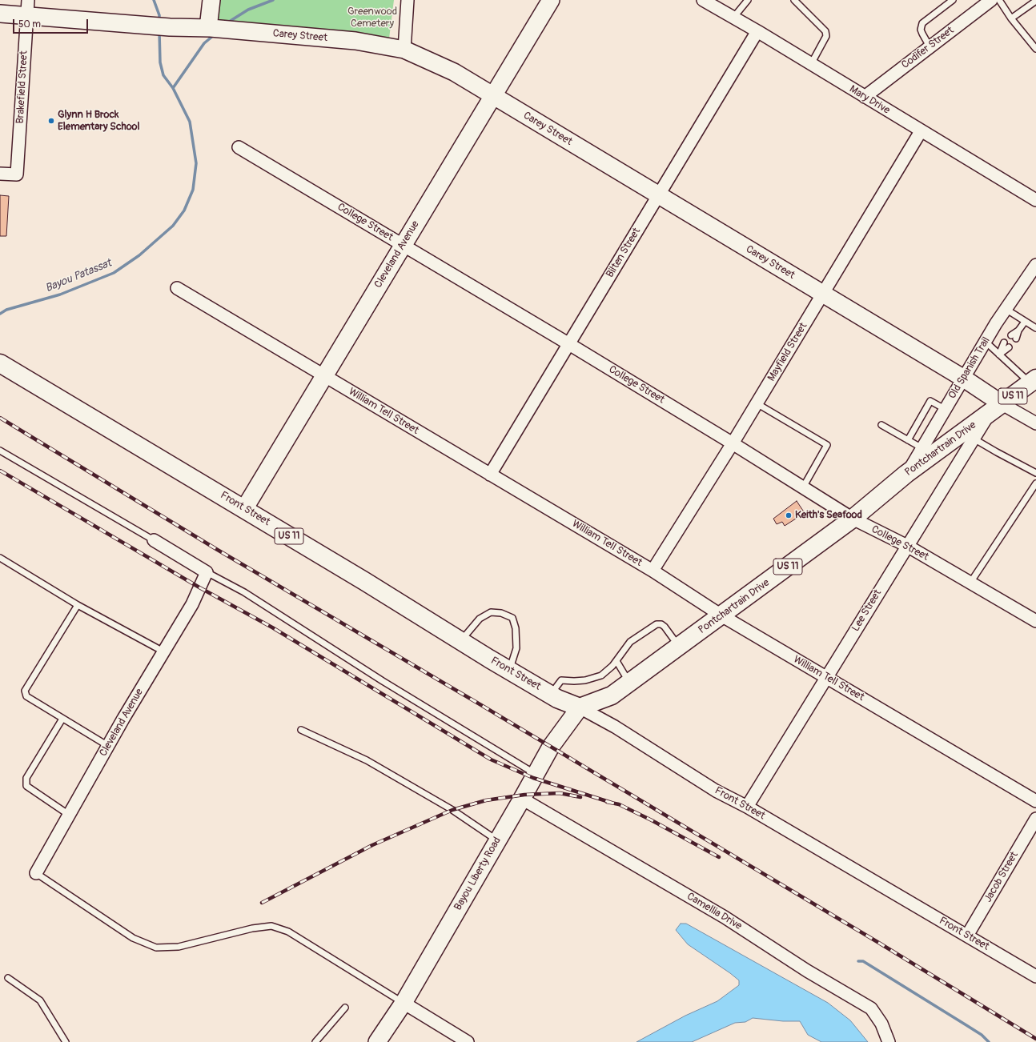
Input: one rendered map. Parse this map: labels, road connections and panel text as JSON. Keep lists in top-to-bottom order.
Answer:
{
  "streets": {
    "main road": ["US 11", "Pontchartrain Drive", "Front Street"],
    "street": [
      "Carey Street",
      "Codifer Street",
      "Brakefield Street",
      "Mary Drive",
      "College Street",
      "Bilten Street",
      "Cleveland Avenue",
      "Mayfield Street",
      "Old Spanish Trail",
      "William Tell Street",
      "Lee Street",
      "Bayou Liberty Road",
      "Jacob Street",
      "Camellia Drive"
    ]
  },
  "crossings": [
    ["Carey Street", "Brakefield Street"],
    ["Carey Street", "Bilten Street"],
    ["Carey Street", "Cleveland Avenue"],
    ["Carey Street", "Mayfield Street"],
    ["Carey Street", "Old Spanish Trail"],
    ["Carey Street", "Pontchartrain Drive"],
    ["Codifer Street", "Mary Drive"],
    ["Mary Drive", "Bilten Street"],
    ["Mary Drive", "Mayfield Street"],
    ["College Street", "Bilten Street"],
    ["College Street", "Cleveland Avenue"],
    ["College Street", "Mayfield Street"],
    ["College Street", "Pontchartrain Drive"],
    ["College Street", "Lee Street"],
    ["Bilten Street", "William Tell Street"],
    ["Cleveland Avenue", "William Tell Street"],
    ["Cleveland Avenue", "Front Street"],
    ["Mayfield Street", "William Tell Street"],
    ["Old Spanish Trail", "Pontchartrain Drive"],
    ["William Tell Street", "Pontchartrain Drive"],
    ["William Tell Street", "Lee Street"],
    ["Pontchartrain Drive", "Front Street"],
    ["Pontchartrain Drive", "Lee Street"],
    ["Pontchartrain Drive", "Bayou Liberty Road"],
    ["Front Street", "Lee Street"],
    ["Front Street", "Bayou Liberty Road"],
    ["Front Street", "Jacob Street"],
    ["Bayou Liberty Road", "Camellia Drive"]
  ],
  "water": ["Bayou Patassat"],
  "parks": ["Greenwood Cemetery"],
  "places": ["Glynn H Brock Elementary School", "Keith's Seafood"],
  "scale_bar": "50 m"
}
